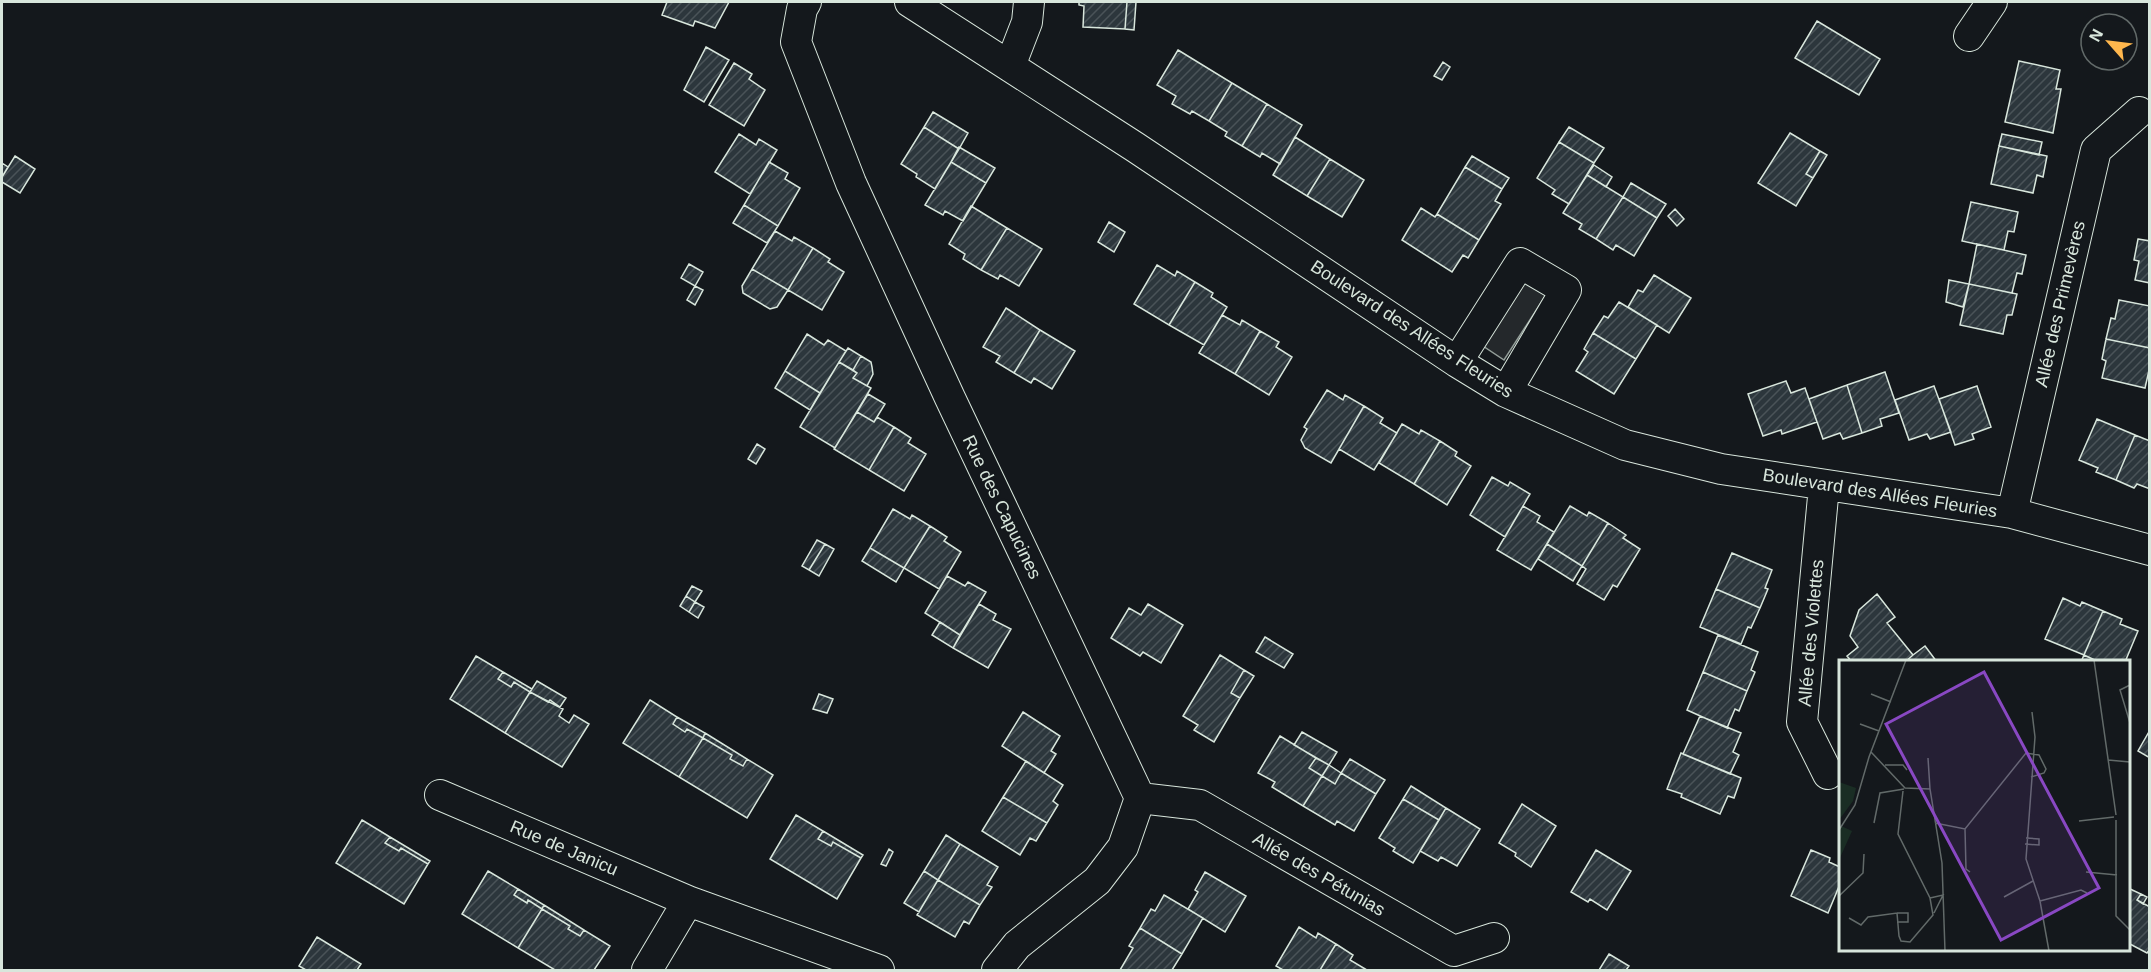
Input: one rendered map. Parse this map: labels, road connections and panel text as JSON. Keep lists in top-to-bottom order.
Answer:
{
  "streets": {
    "street": [
      "Allée des Primevères",
      "Boulevard des Allées Fleuries",
      "Rue des Capucines",
      "Allée des Violettes",
      "Rue de Janicu",
      "Allée des Pétunias"
    ]
  },
  "crossings": [
    ["Allée des Primevères", "Boulevard des Allées Fleuries"],
    ["Boulevard des Allées Fleuries", "Allée des Violettes"],
    ["Rue des Capucines", "Allée des Pétunias"]
  ],
  "north": "top left"
}
